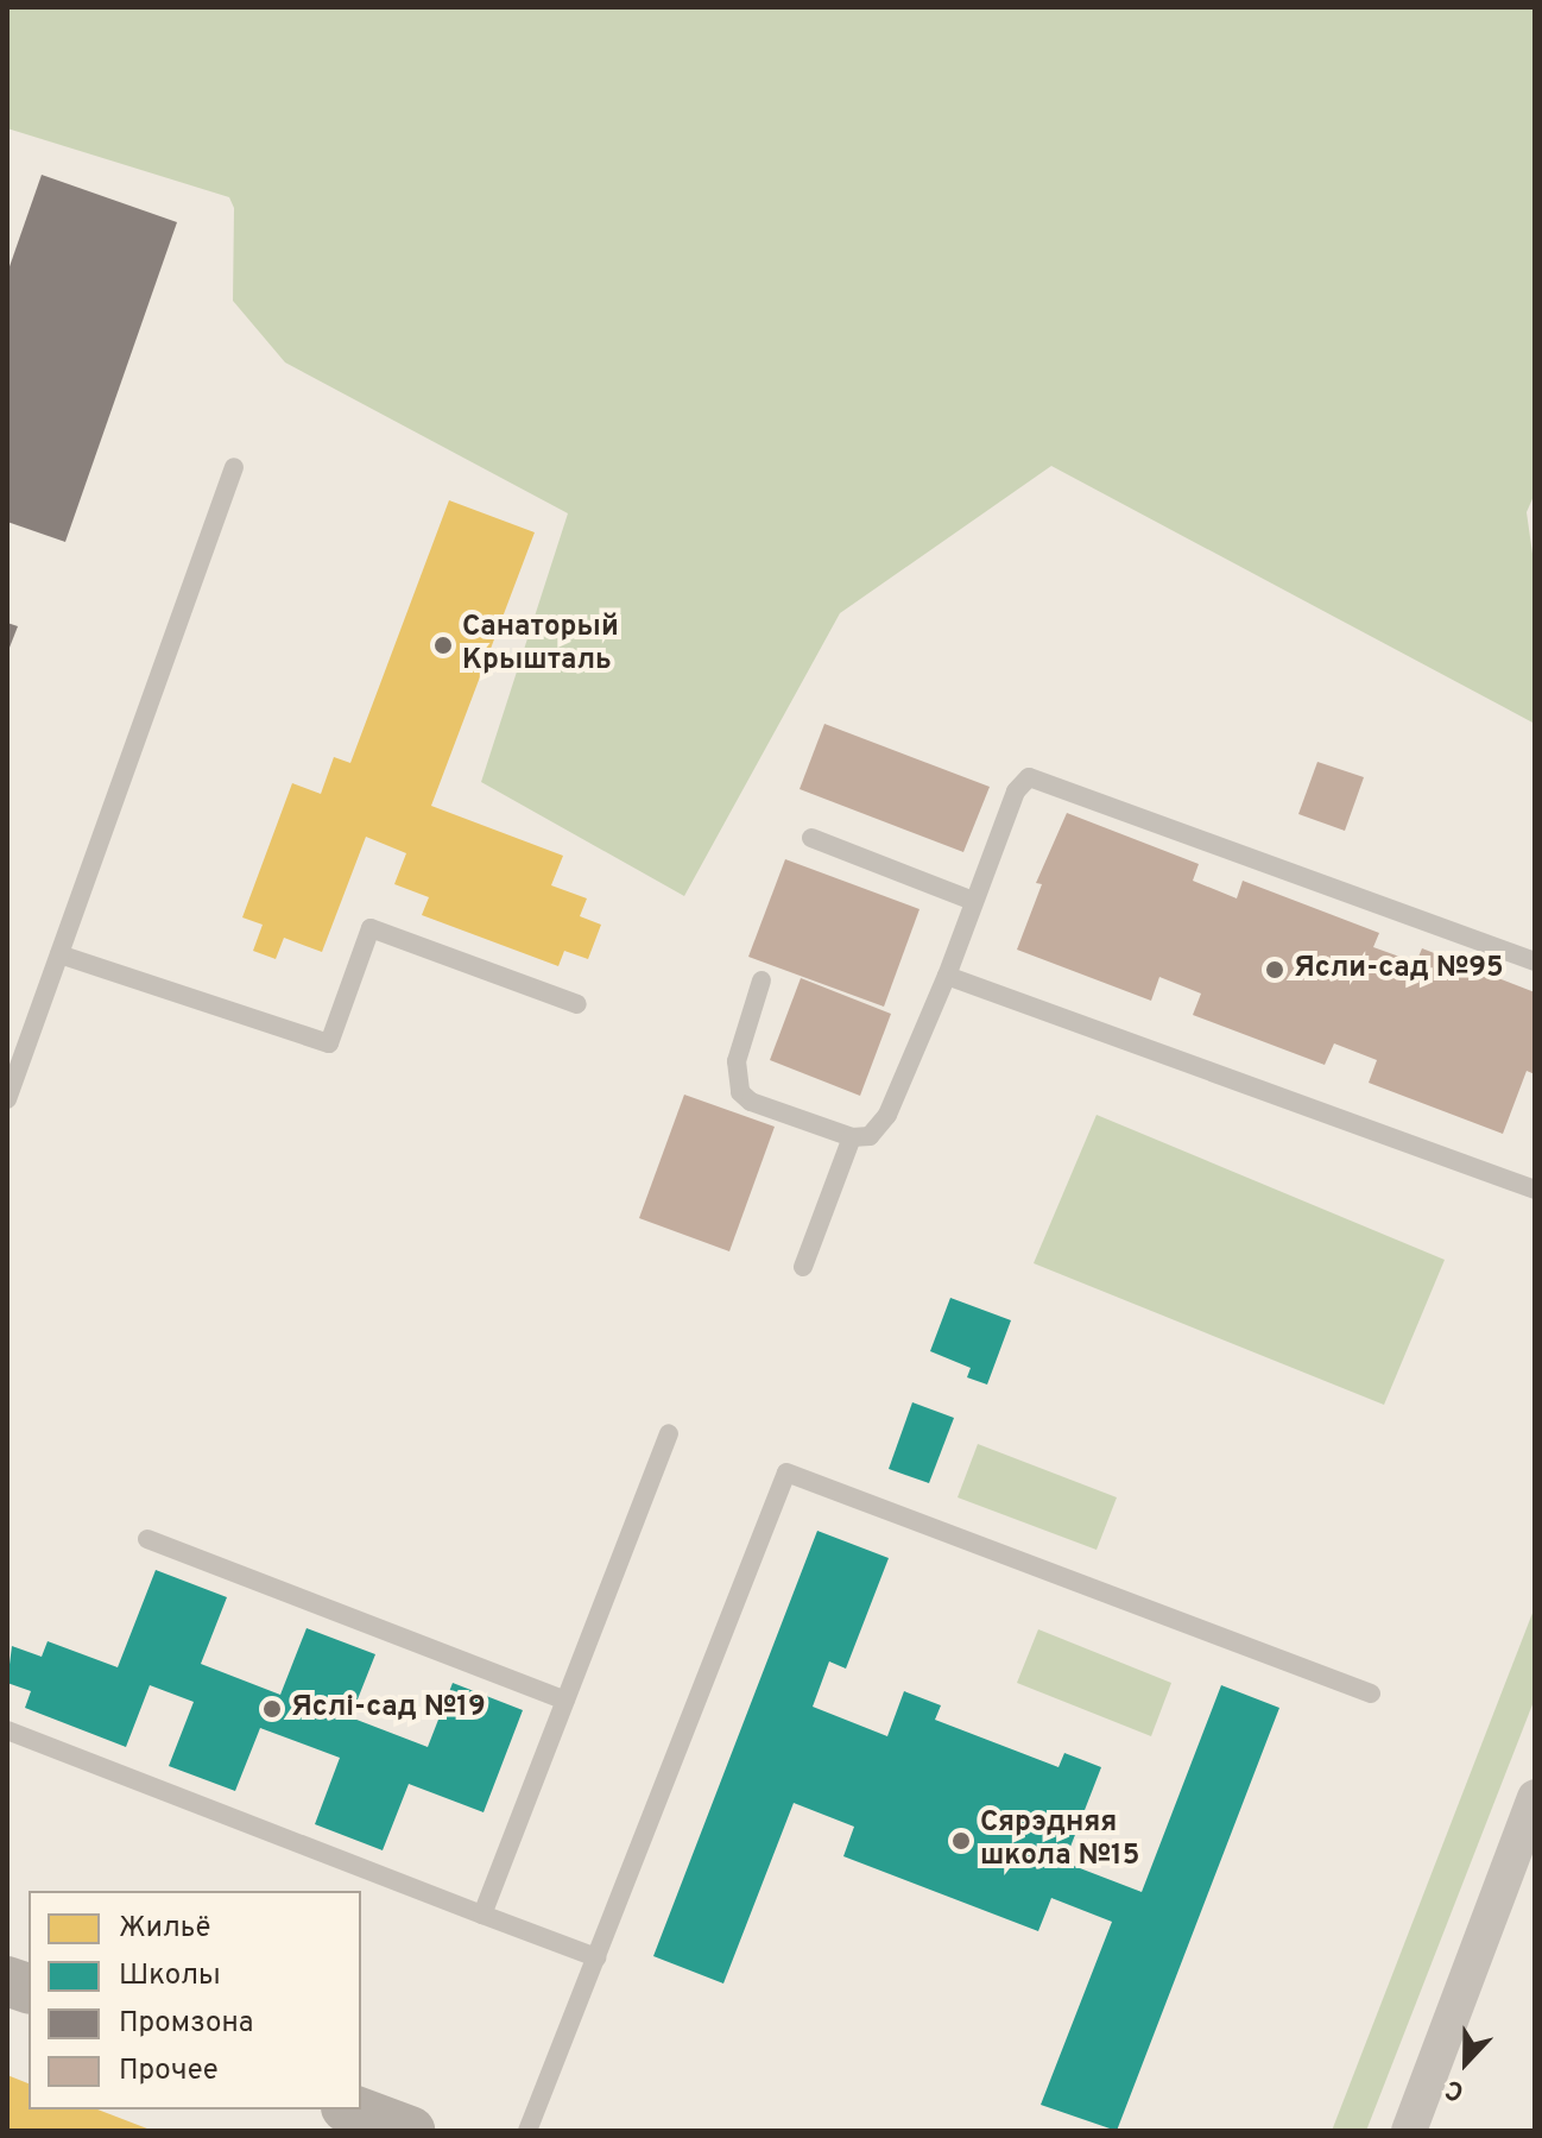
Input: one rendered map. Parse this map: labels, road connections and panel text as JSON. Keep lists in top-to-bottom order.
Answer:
{
  "places": [
    "Санаторый Крышталь",
    "Ясли-сад №95",
    "Яслі-сад №19",
    "Сярэдняя школа №15"
  ],
  "legend": [
    "Жильё",
    "Школы",
    "Промзона",
    "Прочее"
  ],
  "north": "bottom"
}
